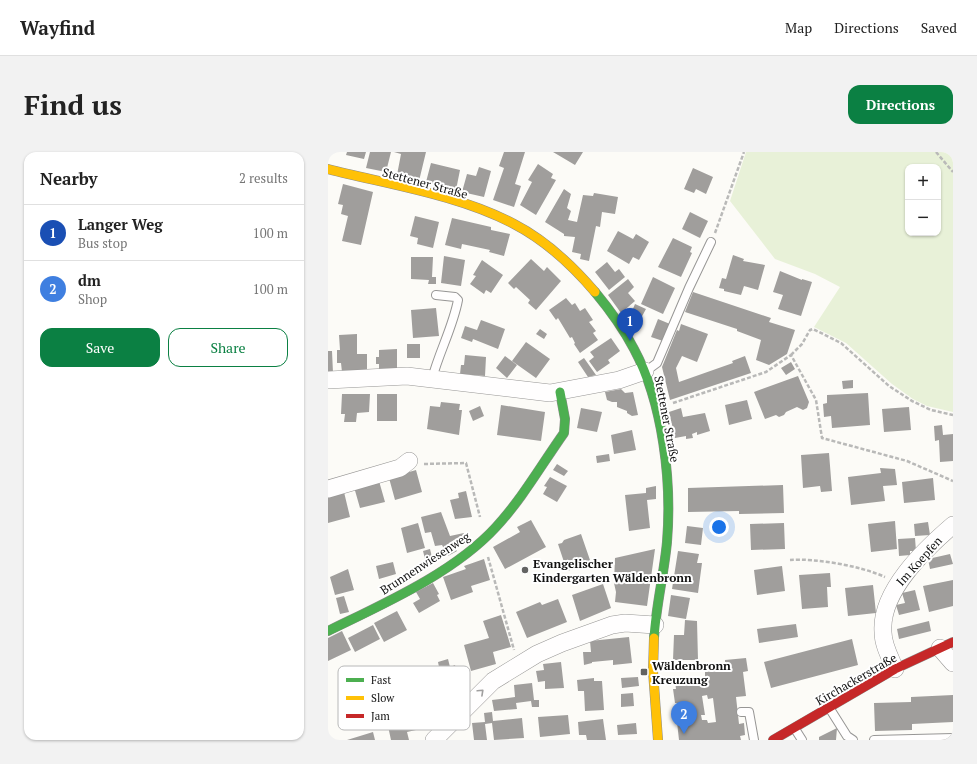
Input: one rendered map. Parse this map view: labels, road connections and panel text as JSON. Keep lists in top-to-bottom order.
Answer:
{
  "streets": {
    "street": [
      "Stettener Straße",
      "Im Koepfen",
      "Brunnenwiesenweg",
      "Kirchackerstraße"
    ]
  },
  "crossings": [
    ["Im Koepfen", "Kirchackerstraße"]
  ],
  "places": {
    "other": ["Evangelischer Kindergarten Wäldenbronn"],
    "transit": ["Wäldenbronn Kreuzung"]
  },
  "legend": ["Fast", "Slow", "Jam"],
  "page": {
    "header": "Wayfind",
    "nav": ["Map", "Directions", "Saved"],
    "buttons": [
      "Directions",
      ["Save", "Share"]
    ],
    "title": "Find us",
    "heading": ["Nearby", "2 results"],
    "map_buttons": ["+", "−"],
    "list": [
      {
        "mark": "1",
        "name": "Langer Weg",
        "note": "Bus stop",
        "value": "100 m"
      },
      {
        "mark": "2",
        "name": "dm",
        "note": "Shop",
        "value": "100 m"
      }
    ],
    "pins": ["1", "2"]
  }
}
